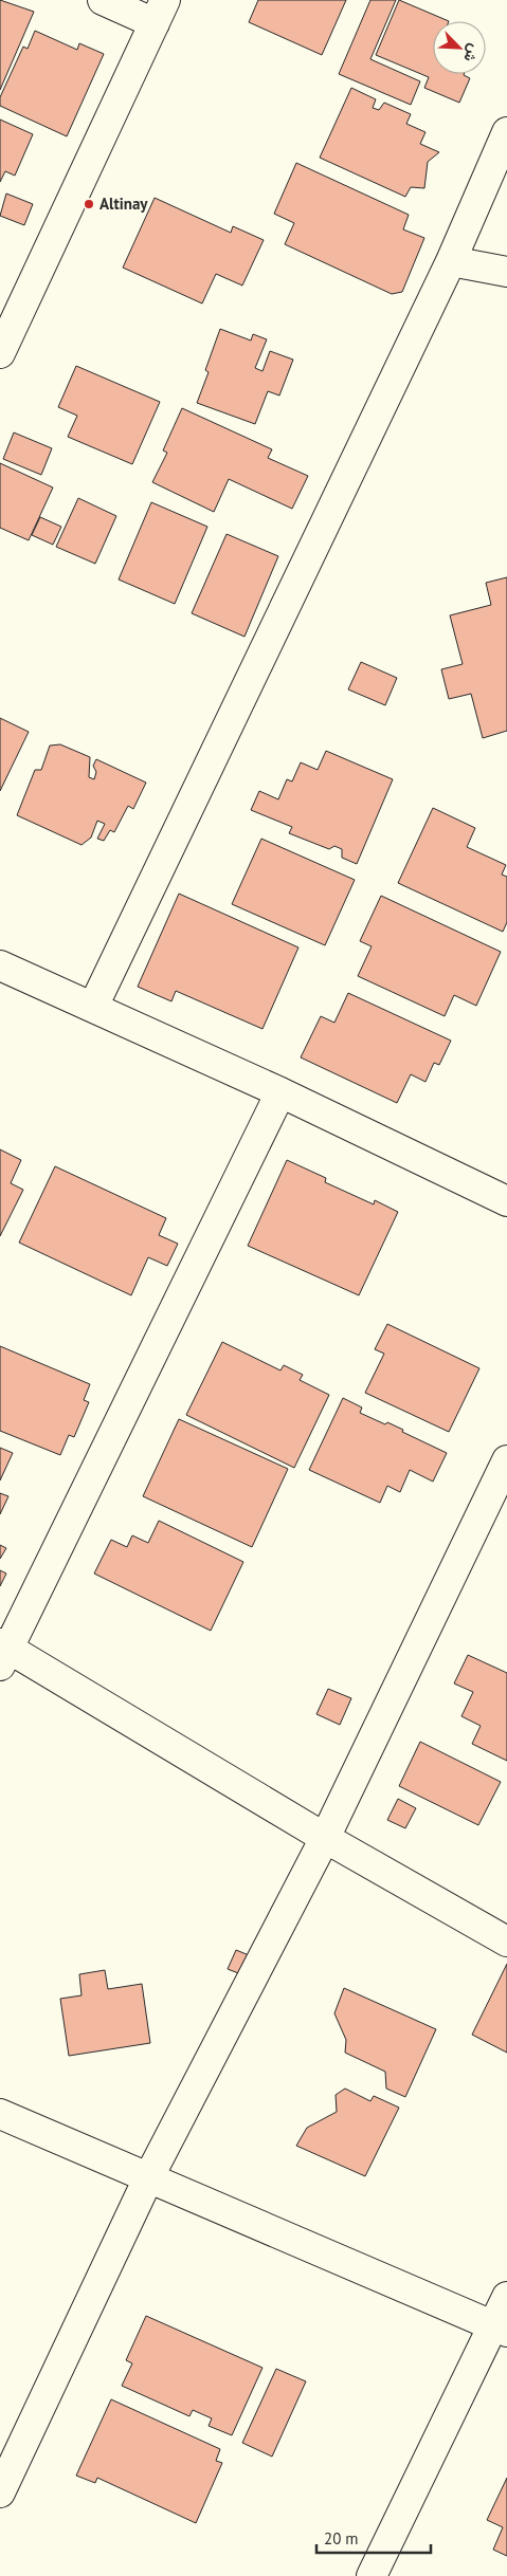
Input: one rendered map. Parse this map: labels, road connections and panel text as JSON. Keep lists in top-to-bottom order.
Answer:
{
  "places": ["Altinay"],
  "scale_bar": "20 m",
  "north": "bottom right"
}
